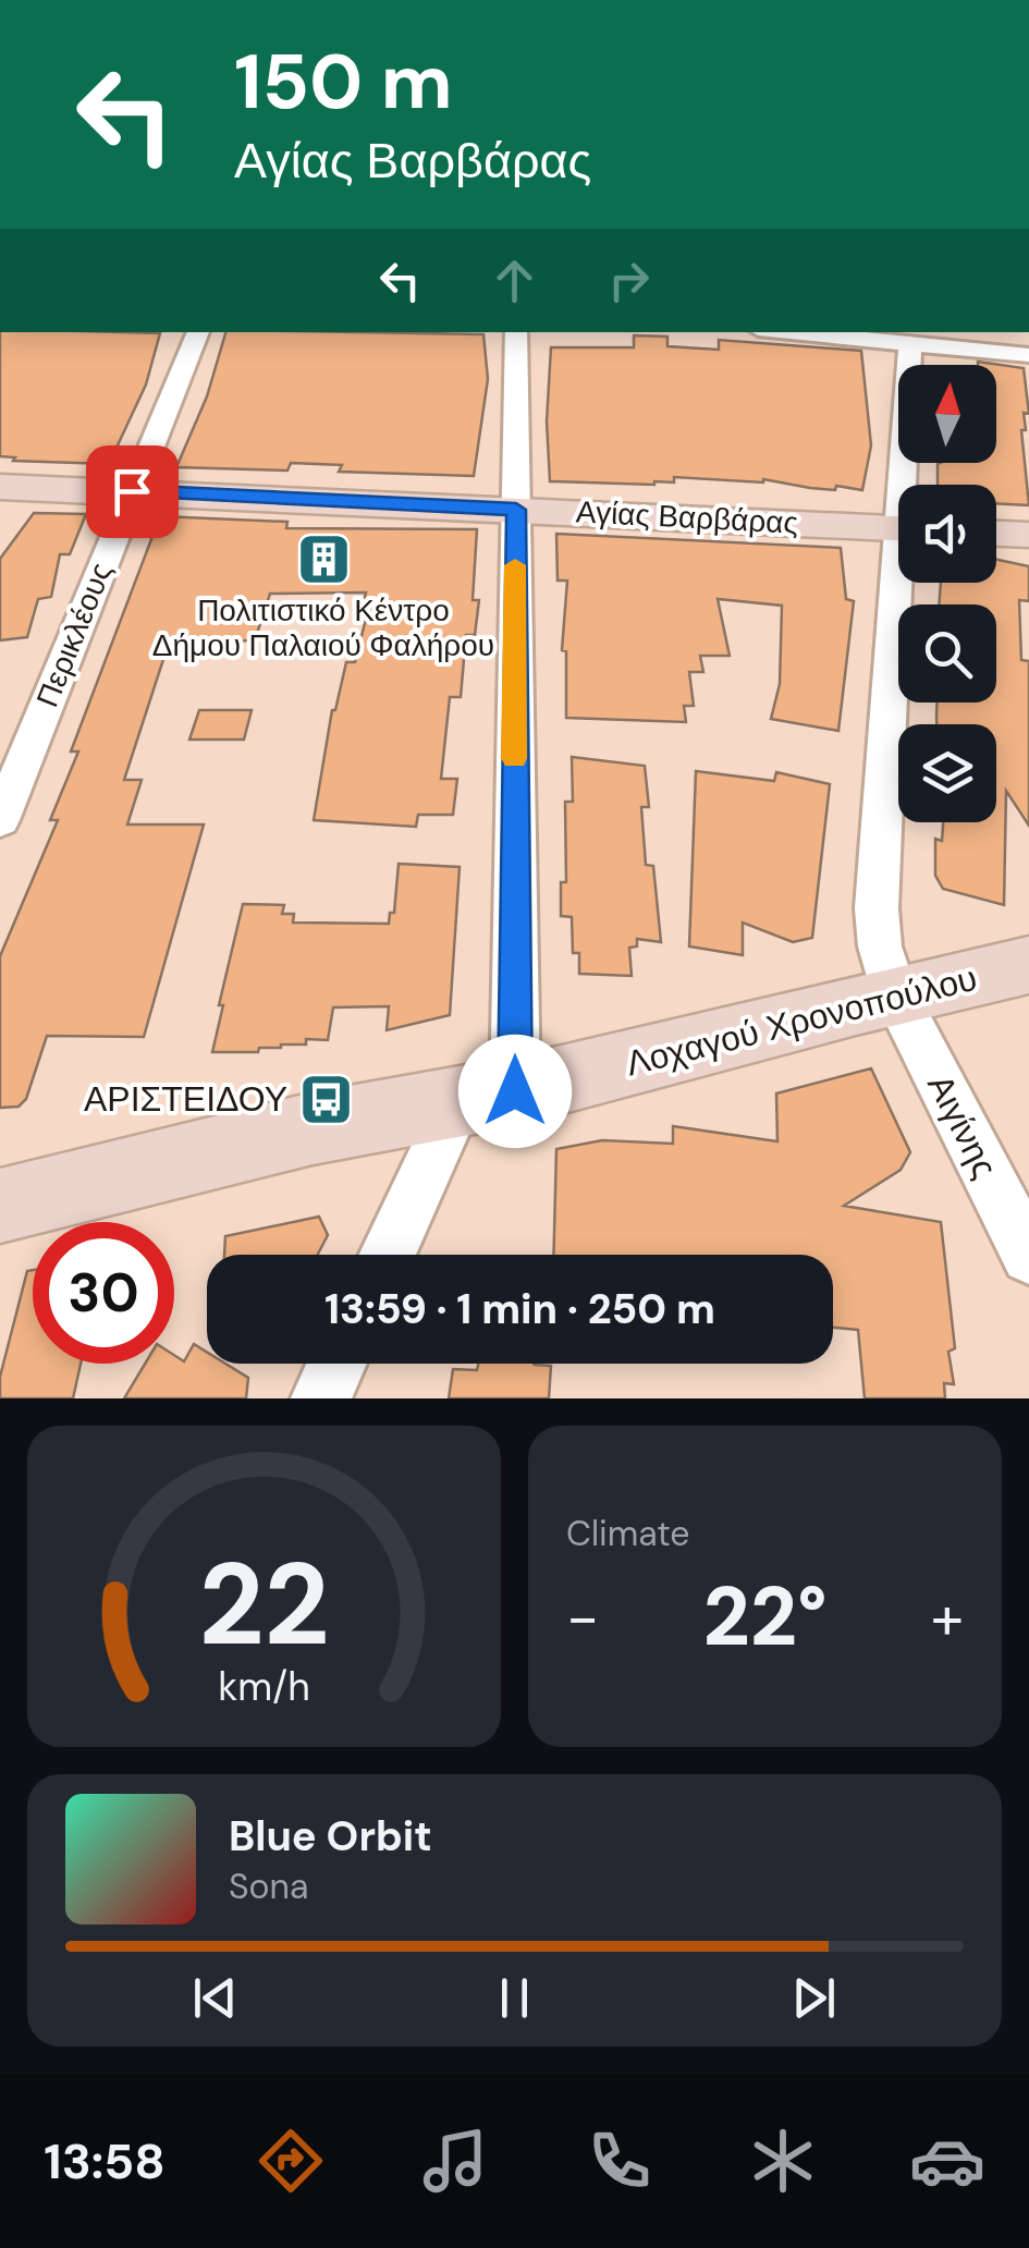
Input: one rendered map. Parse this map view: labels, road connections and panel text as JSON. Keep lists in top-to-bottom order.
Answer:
{
  "streets": {
    "street": [
      "Αγίας Βαρβάρας",
      "Περικλέους",
      "Λοχαγού Χρονοπούλου",
      "Αιγίνης"
    ]
  },
  "crossings": [
    ["Αγίας Βαρβάρας", "Περικλέους"],
    ["Λοχαγού Χρονοπούλου", "Αιγίνης"]
  ],
  "places": {
    "building": ["Πολιτιστικό Κέντρο Δήμου Παλαιού Φαλήρου"],
    "bus stop": ["ΑΡΙΣΤΕΙΔΟΥ"]
  },
  "north": "top",
  "page": {
    "turn": ["150 m", "Αγίας Βαρβάρας"],
    "limit": "30",
    "trip": "13:59 · 1 min · 250 m",
    "tile": "Climate",
    "heat": ["−", "22°", "+"],
    "song": ["Blue Orbit", "Sona"],
    "tabs": "13:58",
    "gauge": ["22", "km/h"]
  }
}
